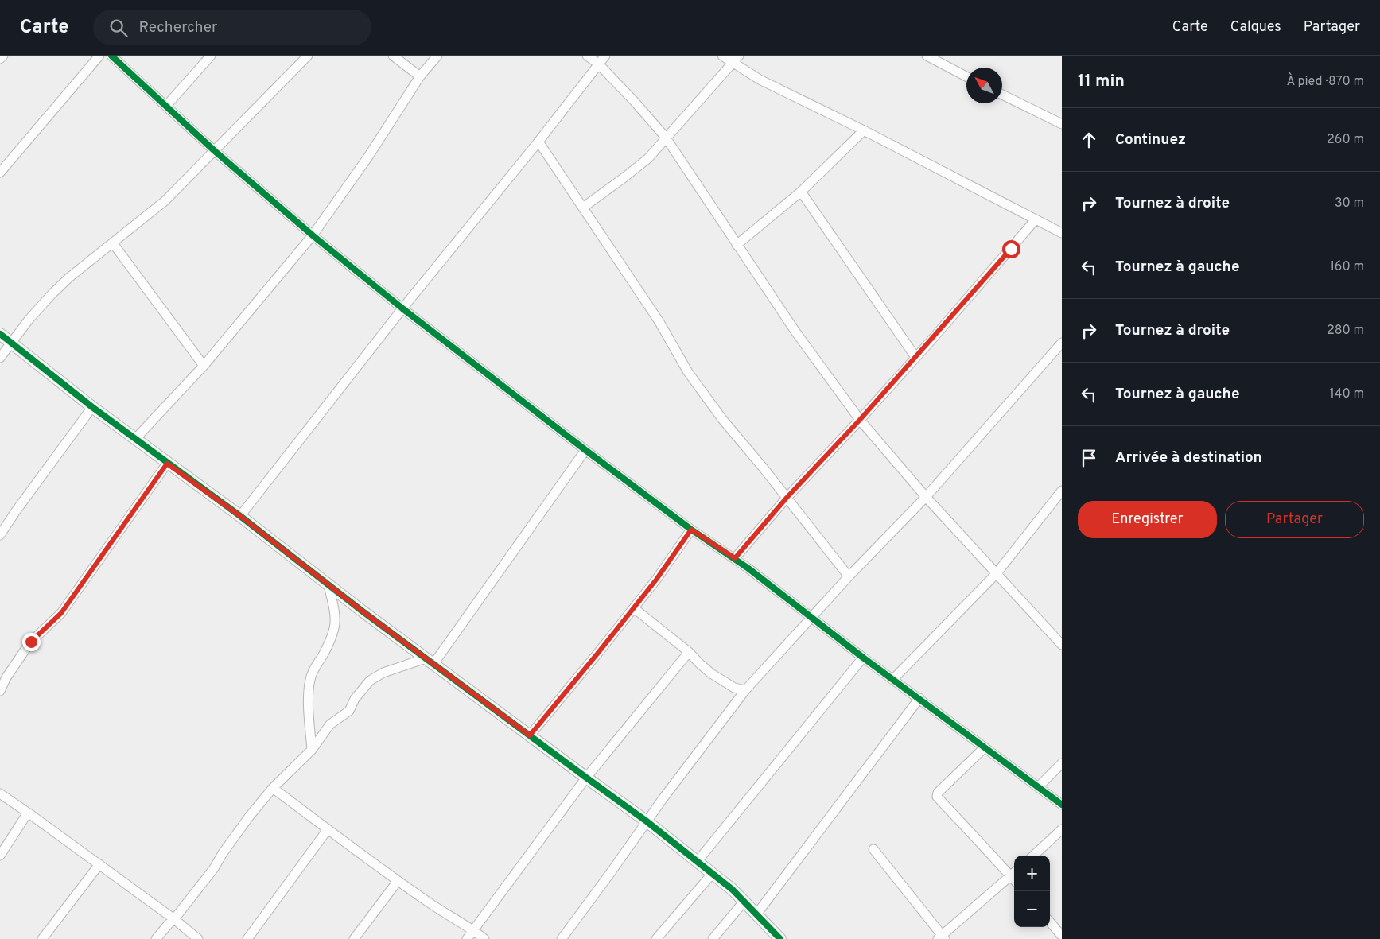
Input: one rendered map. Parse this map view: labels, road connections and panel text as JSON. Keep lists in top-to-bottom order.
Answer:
{
  "north": "top left",
  "page": {
    "header": "Carte",
    "search": "Rechercher",
    "nav": ["Carte", "Calques", "Partager"],
    "heading": ["11 min", "À pied · 870 m"],
    "list": [
      ["Continuez", "260 m"],
      ["Tournez à droite", "30 m"],
      ["Tournez à gauche", "160 m"],
      ["Tournez à droite", "280 m"],
      ["Tournez à gauche", "140 m"],
      "Arrivée à destination"
    ],
    "buttons": ["Enregistrer", "Partager"],
    "map_buttons": ["+", "−"]
  }
}
